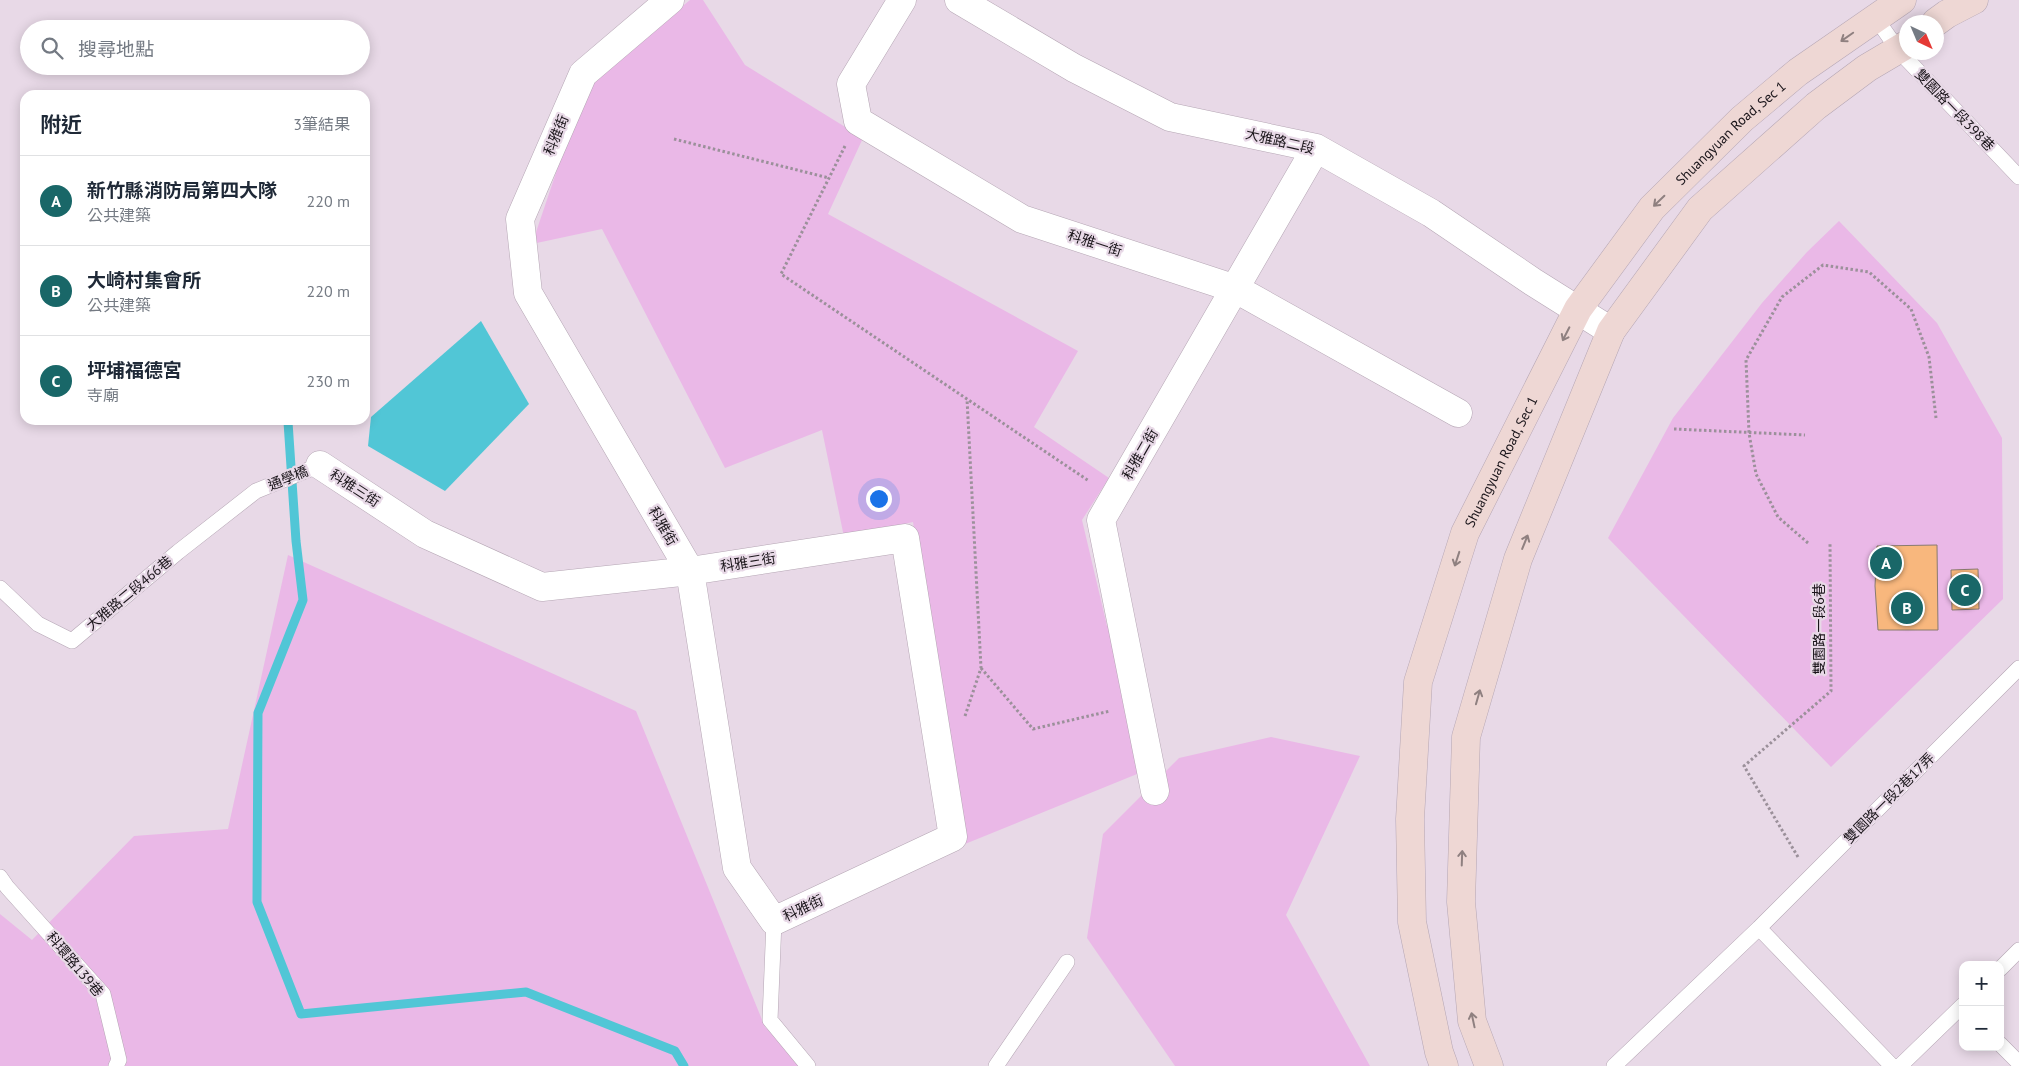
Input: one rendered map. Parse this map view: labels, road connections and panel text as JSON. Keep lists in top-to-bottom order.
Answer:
{
  "streets": {
    "street": [
      "Shuangyuan Road, Sec 1",
      "科雅街",
      "大雅路二段",
      "科雅一街",
      "科雅二街",
      "科雅三街"
    ],
    "lane": [
      "雙園路一段398巷",
      "通學橋",
      "大雅路二段466巷",
      "雙園路一段2巷17弄",
      "科環路139巷"
    ],
    "path": ["雙園路一段6巷"]
  },
  "crossings": [
    ["雙園路一段398巷", "Shuangyuan Road, Sec 1"],
    ["Shuangyuan Road, Sec 1", "大雅路二段"],
    ["科雅街", "科雅三街"],
    ["大雅路二段", "科雅二街"],
    ["科雅一街", "科雅二街"],
    ["通學橋", "科雅三街"],
    ["通學橋", "大雅路二段466巷"],
    ["雙園路一段6巷", "雙園路一段2巷17弄"]
  ],
  "north": "bottom right",
  "page": {
    "search": "搜尋地點",
    "heading": ["附近", "3筆結果"],
    "list": [
      {
        "mark": "A",
        "name": "新竹縣消防局第四大隊",
        "note": "公共建築",
        "value": "220 m"
      },
      {
        "mark": "B",
        "name": "大崎村集會所",
        "note": "公共建築",
        "value": "220 m"
      },
      {
        "mark": "C",
        "name": "坪埔福德宮",
        "note": "寺廟",
        "value": "230 m"
      }
    ],
    "pins": ["A", "C", "B"],
    "map_buttons": ["+", "−"]
  }
}
